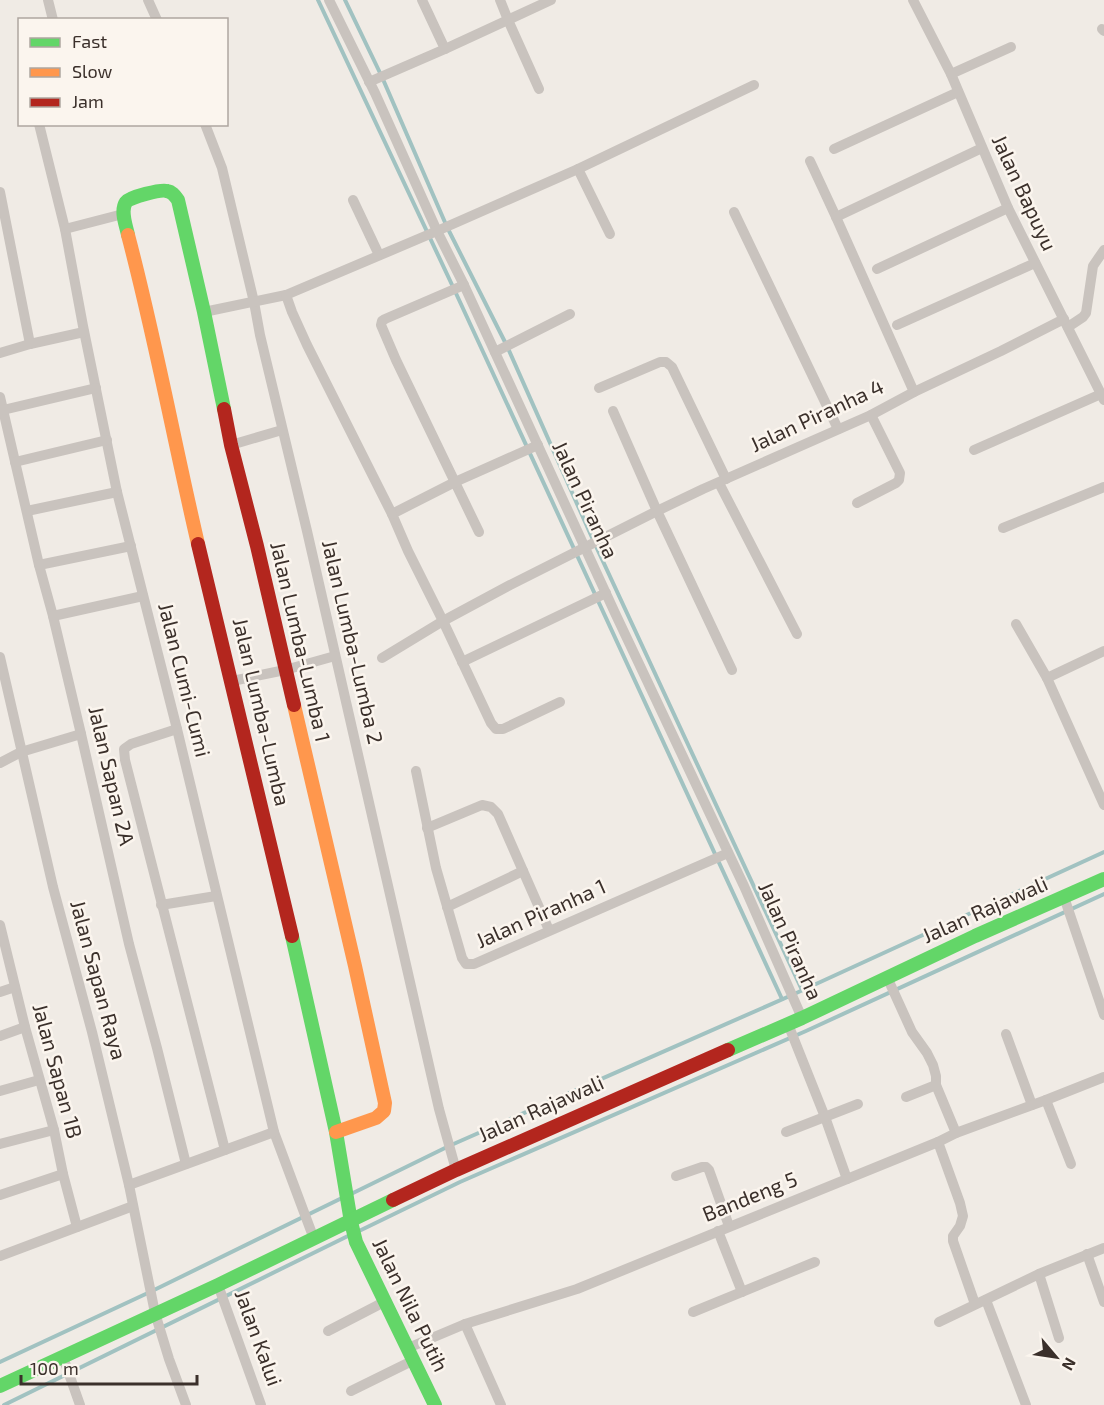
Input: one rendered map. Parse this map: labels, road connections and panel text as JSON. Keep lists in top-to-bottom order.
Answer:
{
  "streets": {
    "street": [
      "Jalan Bapuyu",
      "Jalan Piranha 4",
      "Jalan Piranha",
      "Jalan Lumba-Lumba 1",
      "Jalan Lumba-Lumba 2",
      "Jalan Cumi-Cumi",
      "Jalan Lumba-Lumba",
      "Jalan Sapan 2A",
      "Jalan Rajawali",
      "Jalan Piranha 1",
      "Jalan Sapan Raya",
      "Jalan Sapan 1B",
      "Bandeng 5",
      "Jalan Nila Putih",
      "Jalan Kalui"
    ]
  },
  "crossings": [
    ["Jalan Bapuyu", "Jalan Piranha 4"],
    ["Jalan Piranha 4", "Jalan Piranha"],
    ["Jalan Piranha", "Jalan Rajawali"],
    ["Jalan Piranha", "Jalan Piranha 1"],
    ["Jalan Lumba-Lumba 1", "Jalan Lumba-Lumba"],
    ["Jalan Lumba-Lumba 2", "Jalan Rajawali"],
    ["Jalan Cumi-Cumi", "Jalan Rajawali"],
    ["Jalan Lumba-Lumba", "Jalan Rajawali"],
    ["Jalan Lumba-Lumba", "Jalan Nila Putih"],
    ["Jalan Rajawali", "Jalan Sapan Raya"],
    ["Jalan Rajawali", "Jalan Nila Putih"],
    ["Jalan Rajawali", "Jalan Kalui"],
    ["Bandeng 5", "Jalan Nila Putih"]
  ],
  "legend": ["Fast", "Slow", "Jam"],
  "scale_bar": "100 m",
  "north": "bottom right"
}
